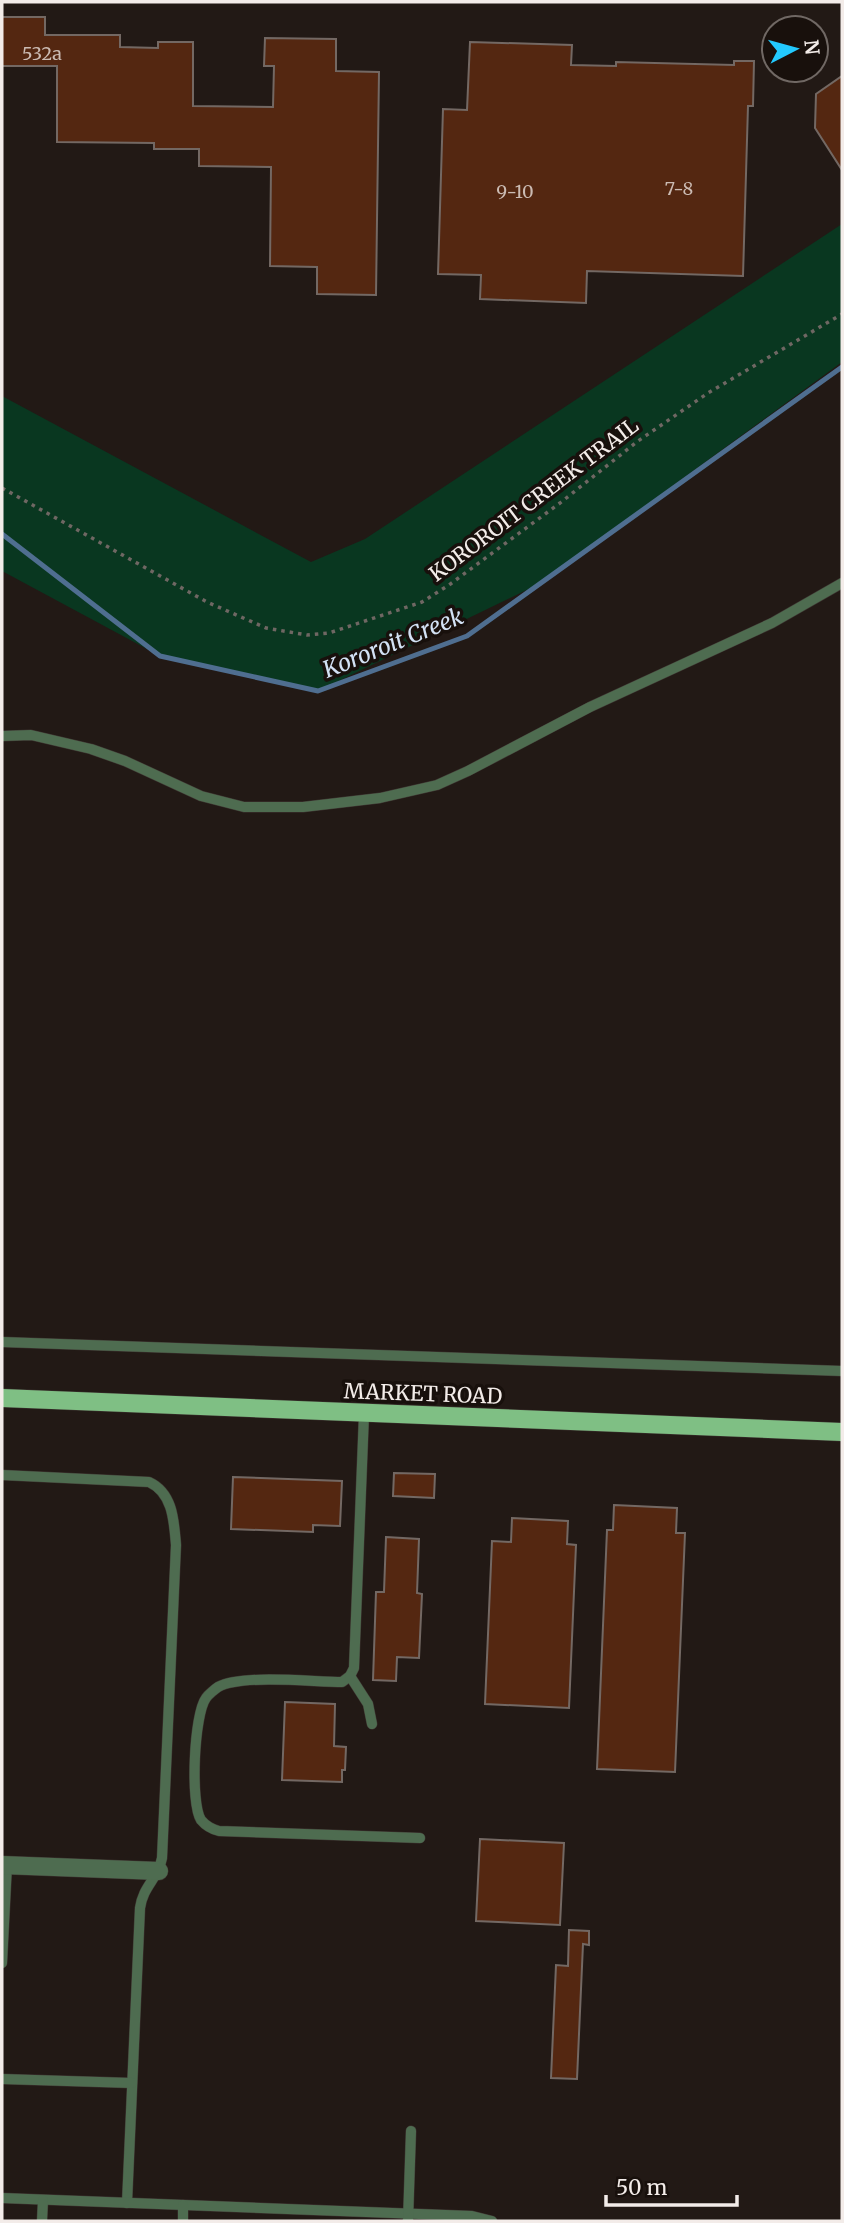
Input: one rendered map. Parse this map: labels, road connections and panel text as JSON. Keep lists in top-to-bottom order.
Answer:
{
  "streets": {
    "main road": ["MARKET ROAD"],
    "path": ["KOROROIT CREEK TRAIL"]
  },
  "water": ["Kororoit Creek"],
  "house_numbers": ["532a", "7-8", "9-10"],
  "scale_bar": "50 m",
  "north": "right"
}
